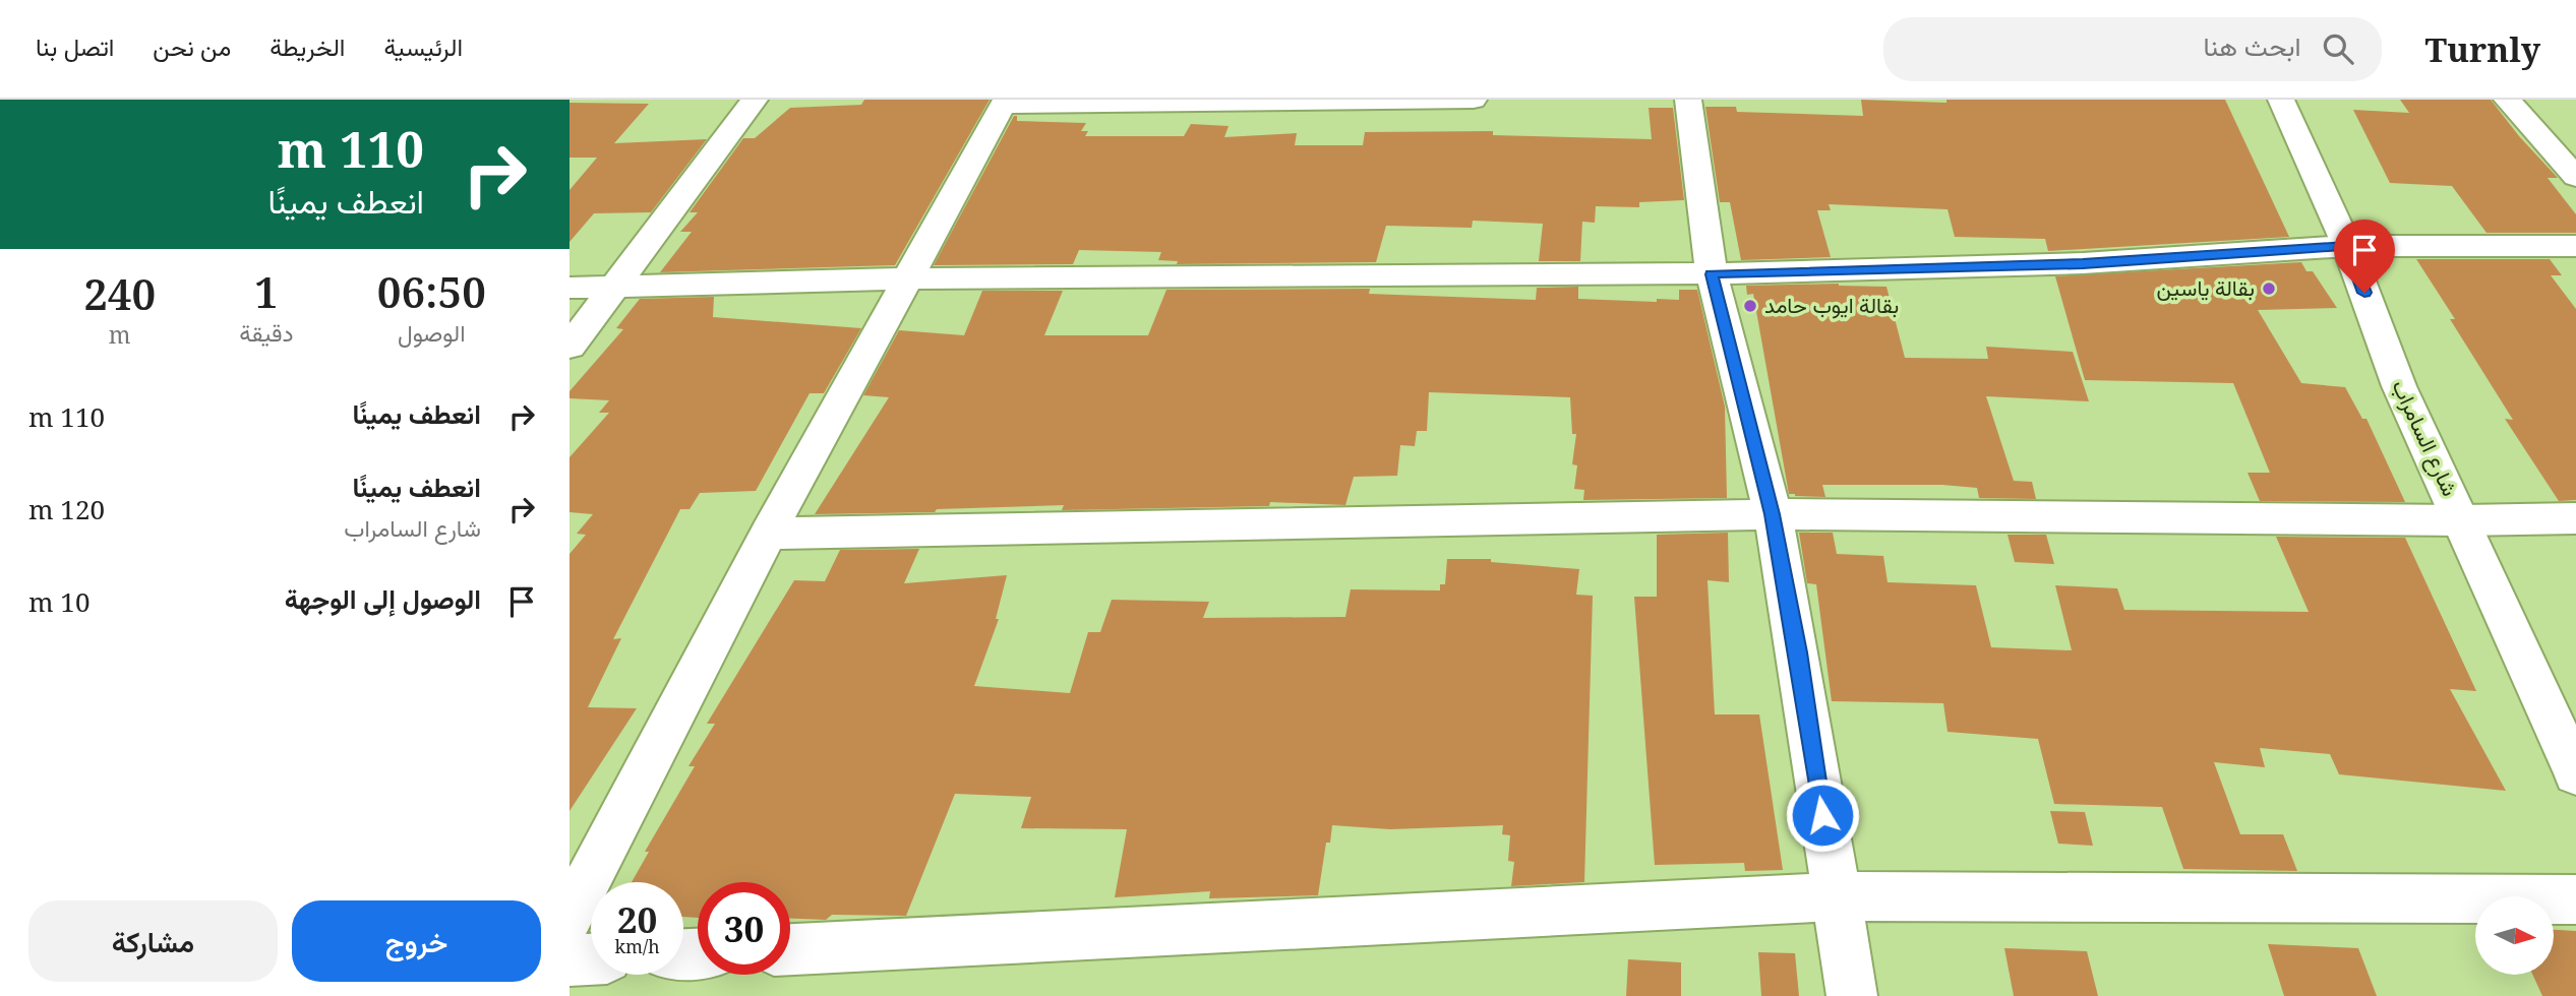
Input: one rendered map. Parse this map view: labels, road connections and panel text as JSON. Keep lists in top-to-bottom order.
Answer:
{
  "streets": {
    "street": ["شارع السامراب"]
  },
  "places": ["بقالة ياسين", "بقالة ايوب حامد"],
  "north": "right",
  "page": {
    "header": "Turnly",
    "search": "ابحث هنا",
    "nav": [
      "الرئيسية",
      "الخريطة",
      "من نحن",
      "اتصل بنا"
    ],
    "turn": ["110 m", "انعطف يمينًا"],
    "eta": [
      "06:50",
      "الوصول",
      "1",
      "دقيقة",
      "240",
      "m"
    ],
    "list": [
      {
        "name": "انعطف يمينًا",
        "value": "110 m"
      },
      {
        "name": "انعطف يمينًا",
        "note": "شارع السامراب",
        "value": "120 m"
      },
      {
        "name": "الوصول إلى الوجهة",
        "value": "10 m"
      }
    ],
    "speed": "20 km/h",
    "limit": "30",
    "buttons": ["خروج", "مشاركة"]
  }
}
